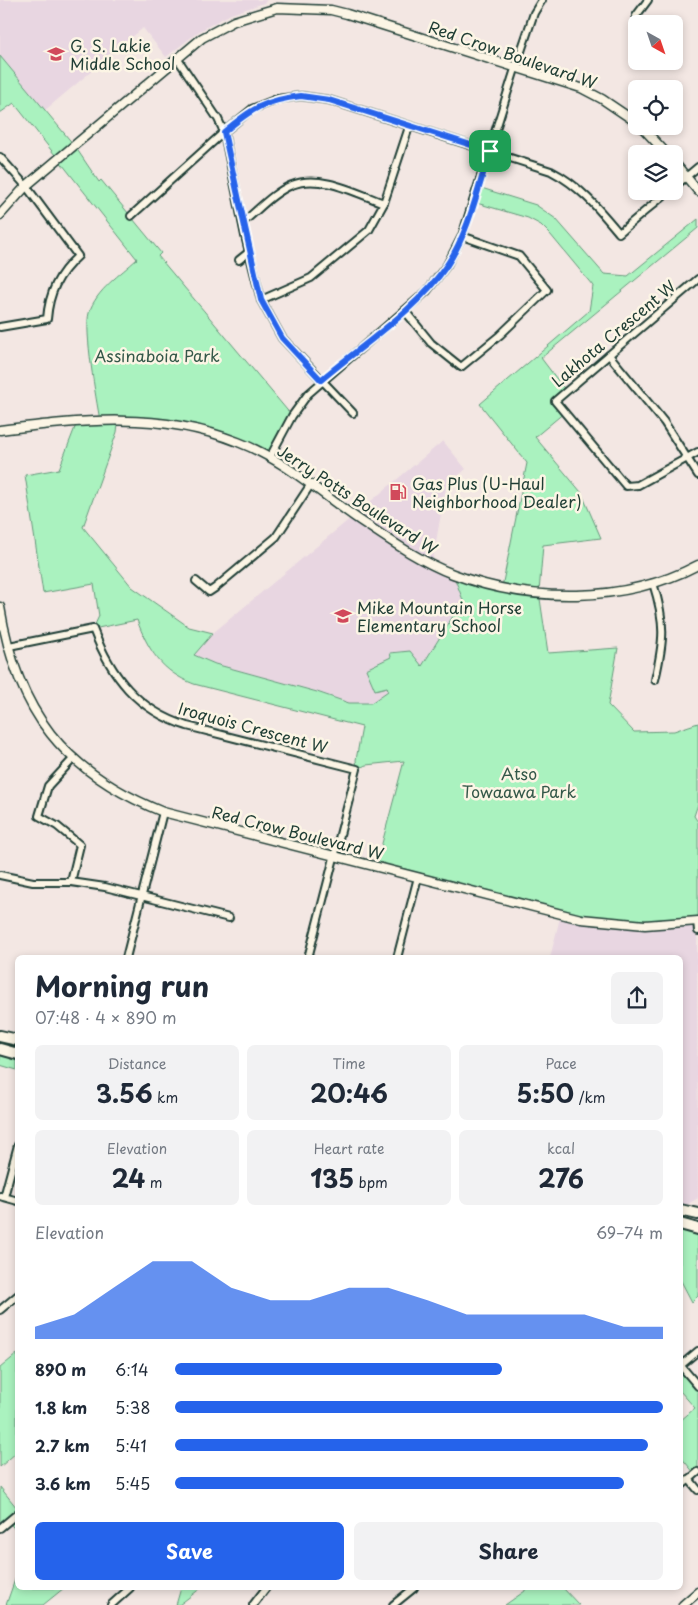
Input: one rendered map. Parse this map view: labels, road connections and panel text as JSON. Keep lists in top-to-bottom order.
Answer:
{
  "streets": {
    "street": [
      "Red Crow Boulevard W",
      "Lakhota Crescent W",
      "Jerry Potts Boulevard W",
      "Iroquois Crescent W"
    ]
  },
  "crossings": [
    ["Red Crow Boulevard W", "Iroquois Crescent W"]
  ],
  "parks": ["Assinaboia Park", "Atso Towaawa Park"],
  "places": {
    "school or university": ["G. S. Lakie Middle School", "Mike Mountain Horse Elementary School"],
    "fuel station": ["Gas Plus (U-Haul Neighborhood Dealer)"]
  },
  "north": "bottom right",
  "page": {
    "heading": ["Morning run", "07:48 · 4 × 890 m"],
    "stats": [
      ["Distance", "3.56 km"],
      ["Time", "20:46"],
      ["Pace", "5:50 /km"],
      ["Elevation", "24 m"],
      ["Heart rate", "135 bpm"],
      ["kcal", "276"]
    ],
    "chart": ["Elevation", "69–74 m"],
    "list": [
      {
        "name": "890 m",
        "note": "6:14"
      },
      {
        "name": "1.8 km",
        "note": "5:38"
      },
      {
        "name": "2.7 km",
        "note": "5:41"
      },
      {
        "name": "3.6 km",
        "note": "5:45"
      }
    ],
    "buttons": ["Save", "Share"]
  }
}
